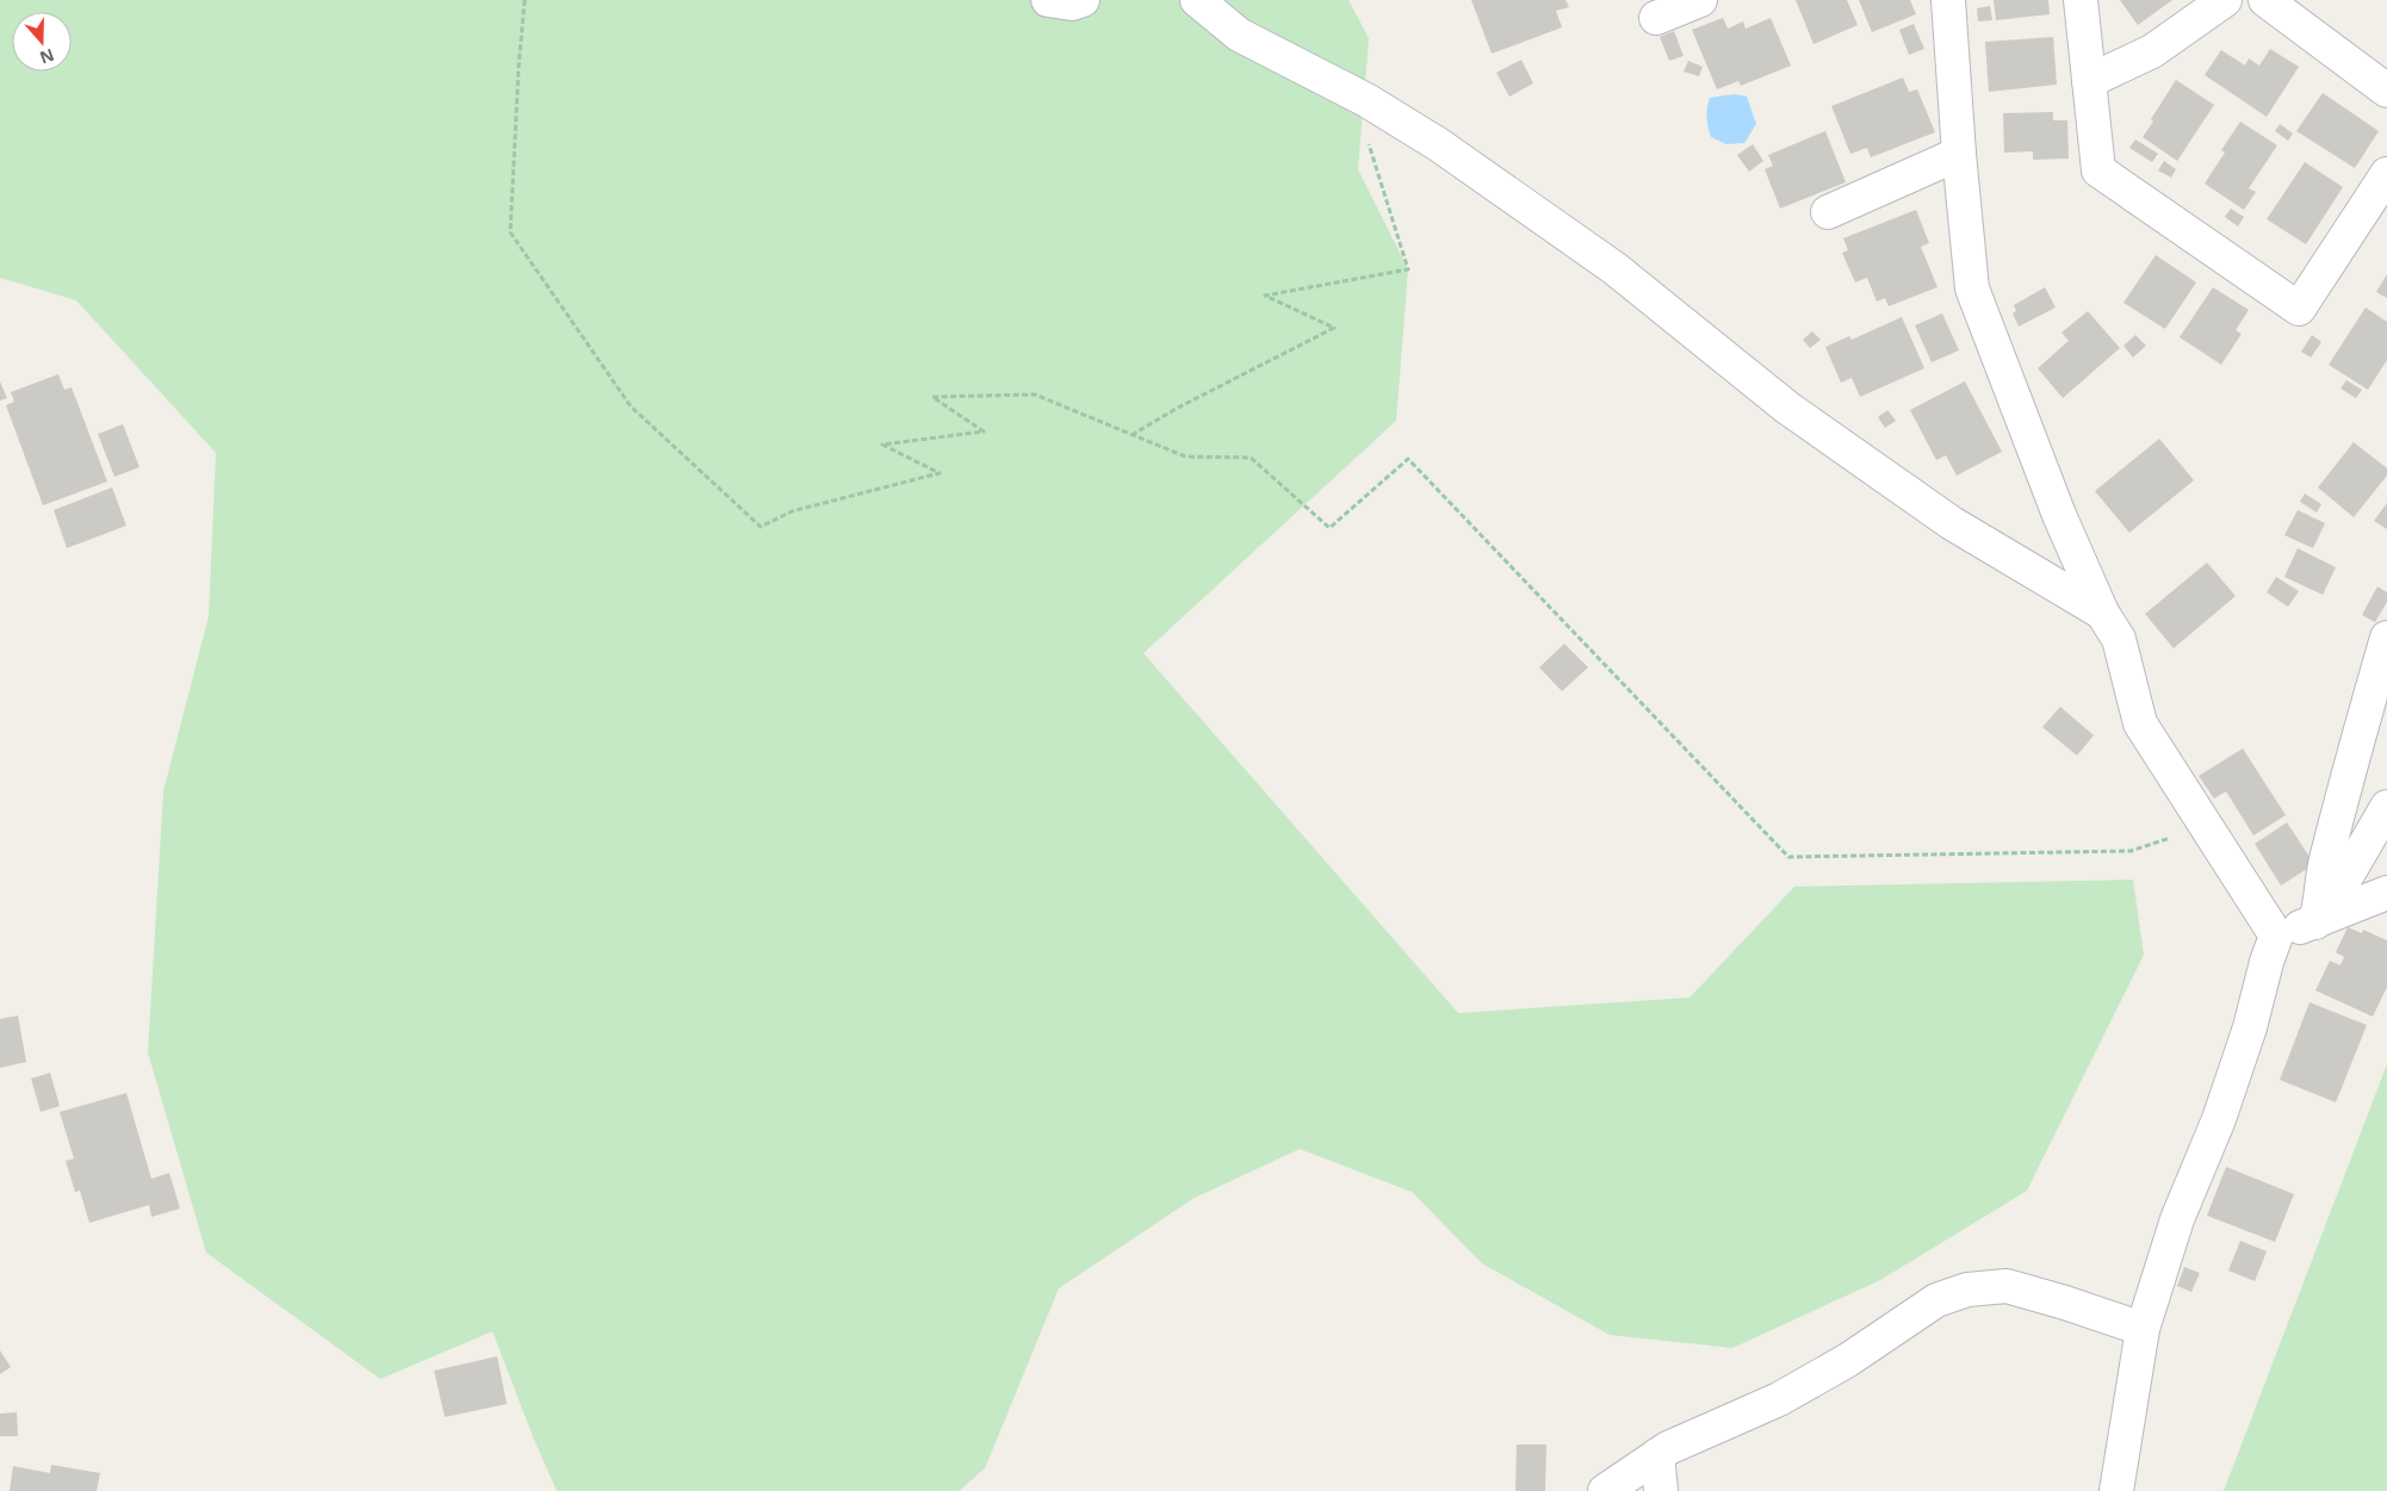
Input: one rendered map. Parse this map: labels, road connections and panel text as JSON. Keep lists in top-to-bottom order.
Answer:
{
  "north": "bottom"
}
